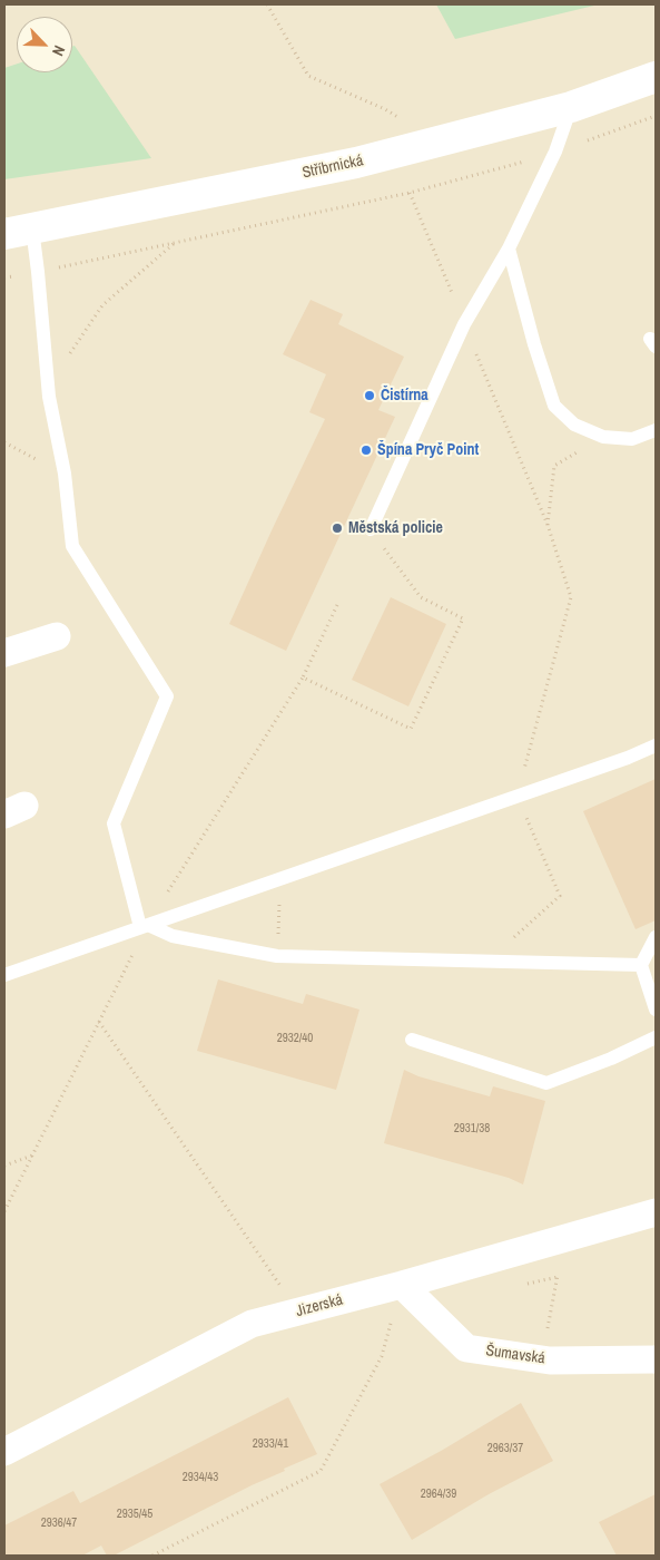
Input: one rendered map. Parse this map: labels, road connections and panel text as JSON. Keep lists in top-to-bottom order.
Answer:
{
  "streets": {
    "street": ["Stříbrnická", "Jizerská", "Šumavská"]
  },
  "crossings": [
    ["Jizerská", "Šumavská"]
  ],
  "places": ["Čistírna", "Špína Pryč Point", "Městská policie"],
  "house_numbers": [
    "2932/40",
    "2931/38",
    "2933/41",
    "2963/37",
    "2934/43",
    "2964/39",
    "2935/45",
    "2936/47"
  ],
  "north": "bottom right"
}
